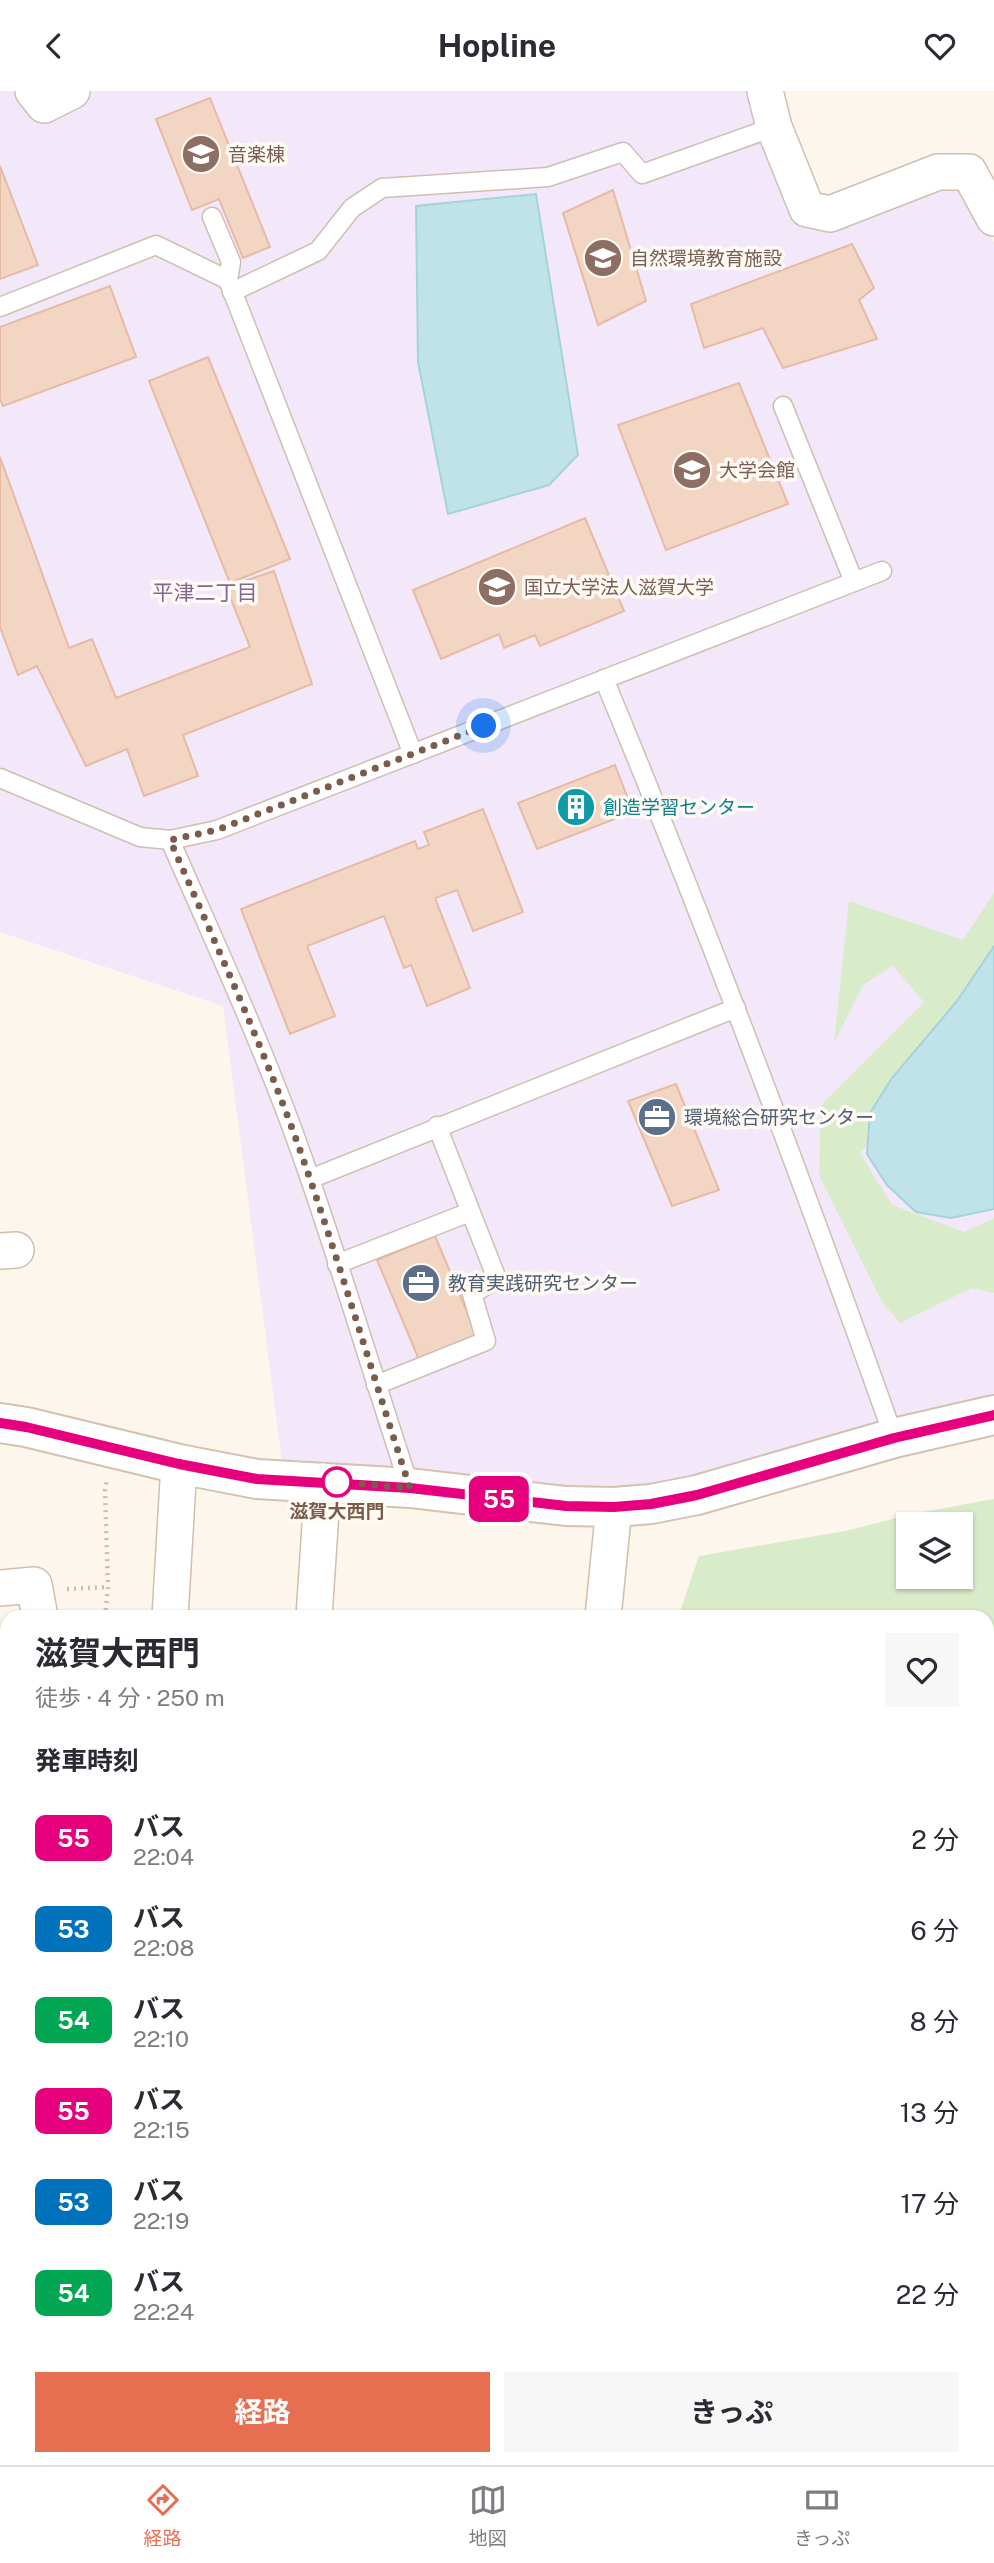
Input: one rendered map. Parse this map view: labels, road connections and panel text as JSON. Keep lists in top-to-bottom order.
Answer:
{
  "districts": ["平津二丁目"],
  "places": {
    "school or university": [
      "音楽棟",
      "自然環境教育施設",
      "大学会館",
      "国立大学法人滋賀大学"
    ],
    "building": ["創造学習センター"],
    "office": ["環境総合研究センター", "教育実践研究センター"],
    "other": ["滋賀大西門"]
  },
  "lines": ["bus line 55"],
  "page": {
    "header": "Hopline",
    "on_map": "55",
    "heading": [
      ["滋賀大西門", "徒歩 · 4 分 · 250 m"],
      "発車時刻"
    ],
    "list": [
      {
        "mark": "55",
        "name": "バス",
        "note": "22:04",
        "value": "2 分"
      },
      {
        "mark": "53",
        "name": "バス",
        "note": "22:08",
        "value": "6 分"
      },
      {
        "mark": "54",
        "name": "バス",
        "note": "22:10",
        "value": "8 分"
      },
      {
        "mark": "55",
        "name": "バス",
        "note": "22:15",
        "value": "13 分"
      },
      {
        "mark": "53",
        "name": "バス",
        "note": "22:19",
        "value": "17 分"
      },
      {
        "mark": "54",
        "name": "バス",
        "note": "22:24",
        "value": "22 分"
      }
    ],
    "buttons": ["経路", "きっぷ"],
    "tabs": ["経路", "地図", "きっぷ"]
  }
}
